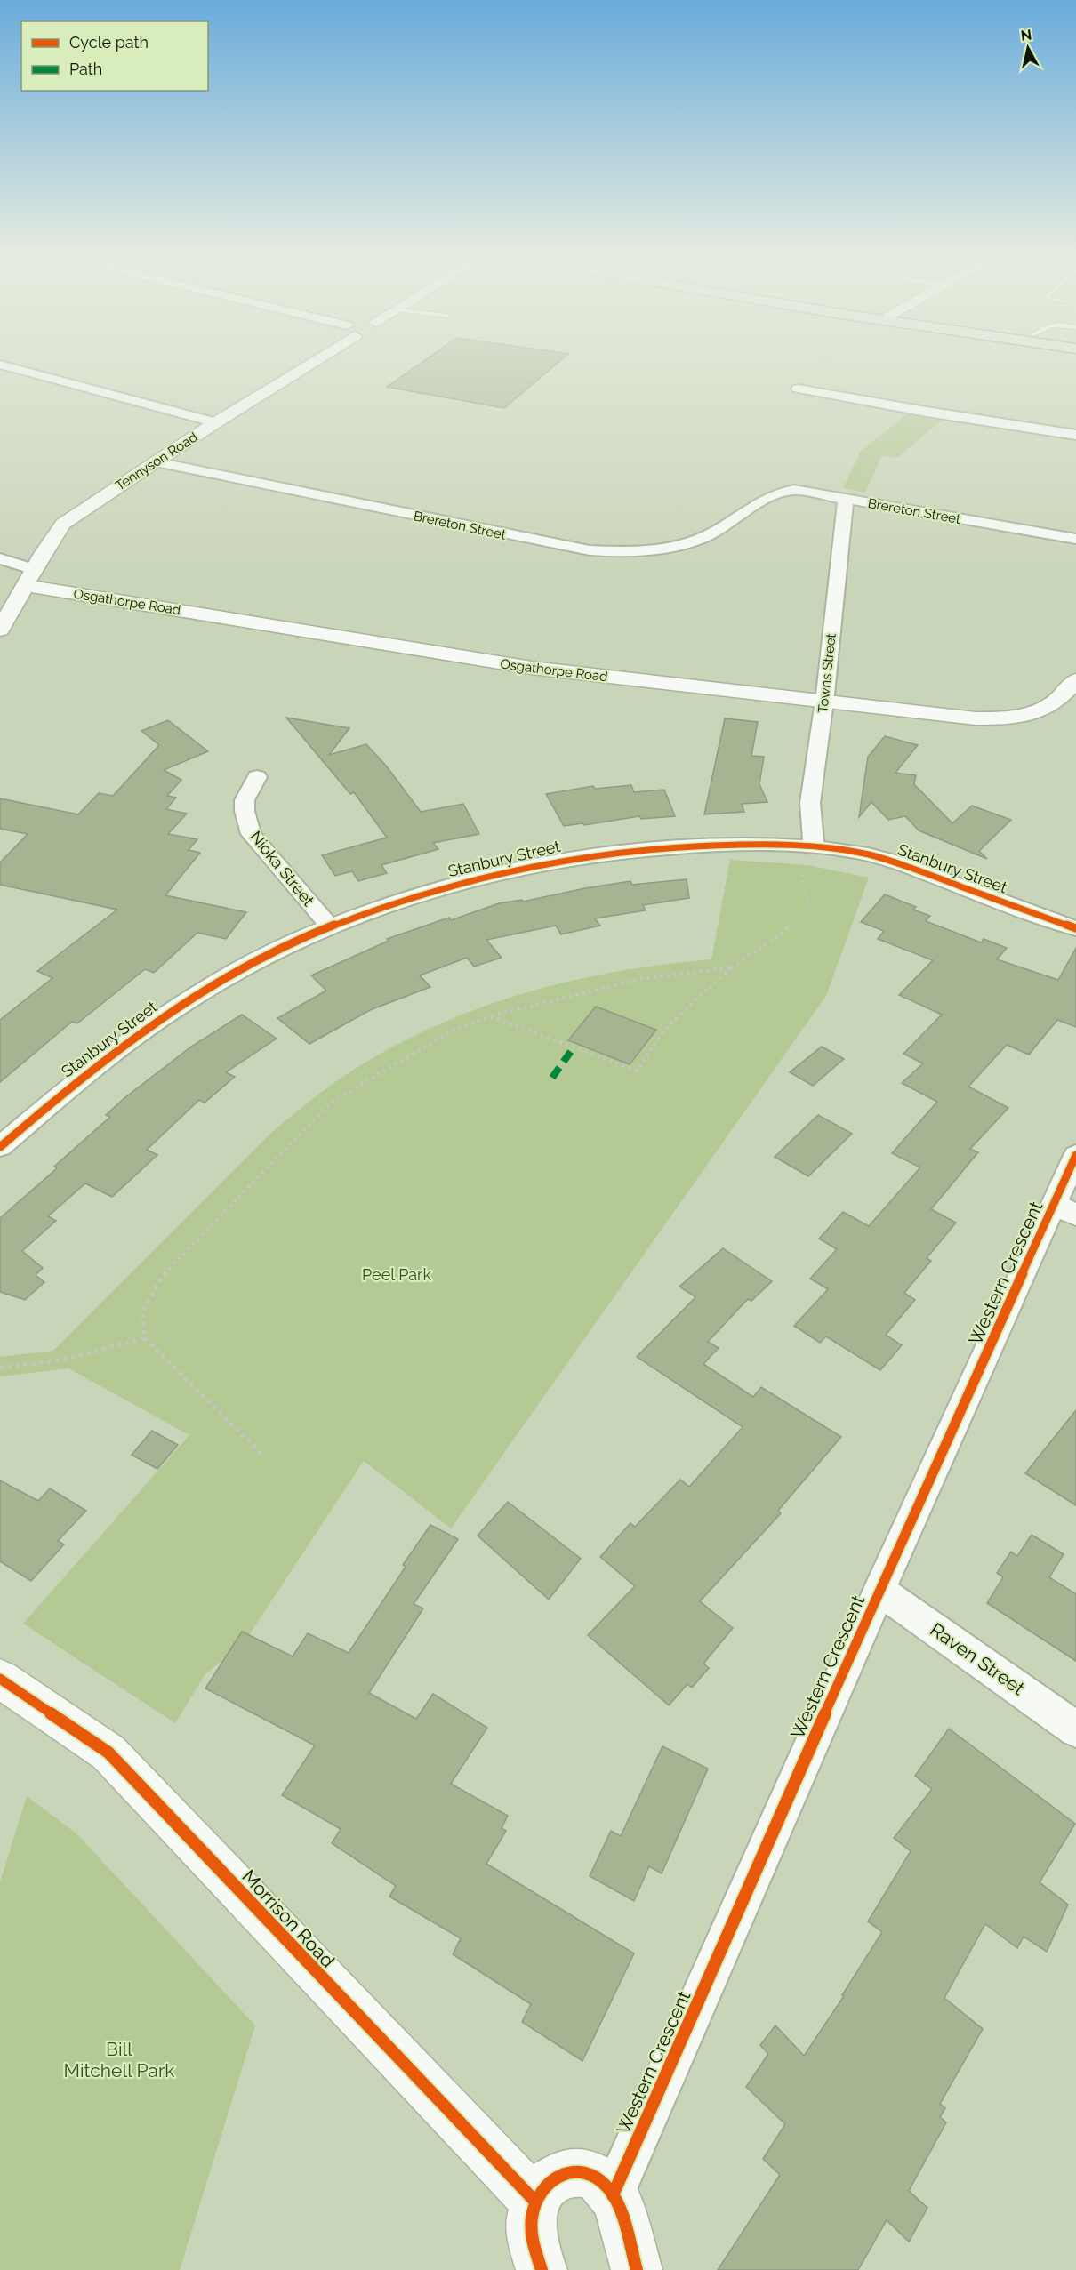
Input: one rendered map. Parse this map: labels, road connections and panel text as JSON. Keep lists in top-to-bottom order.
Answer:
{
  "streets": {
    "street": [
      "Tennyson Road",
      "Brereton Street",
      "Osgathorpe Road",
      "Towns Street",
      "Stanbury Street",
      "Nioka Street",
      "Western Crescent",
      "Raven Street",
      "Morrison Road"
    ]
  },
  "crossings": [
    ["Tennyson Road", "Brereton Street"],
    ["Tennyson Road", "Osgathorpe Road"],
    ["Brereton Street", "Towns Street"],
    ["Osgathorpe Road", "Towns Street"],
    ["Towns Street", "Stanbury Street"],
    ["Stanbury Street", "Nioka Street"],
    ["Western Crescent", "Raven Street"]
  ],
  "parks": ["Peel Park", "Bill Mitchell Park"],
  "legend": ["Cycle path", "Path"],
  "north": "top"
}
